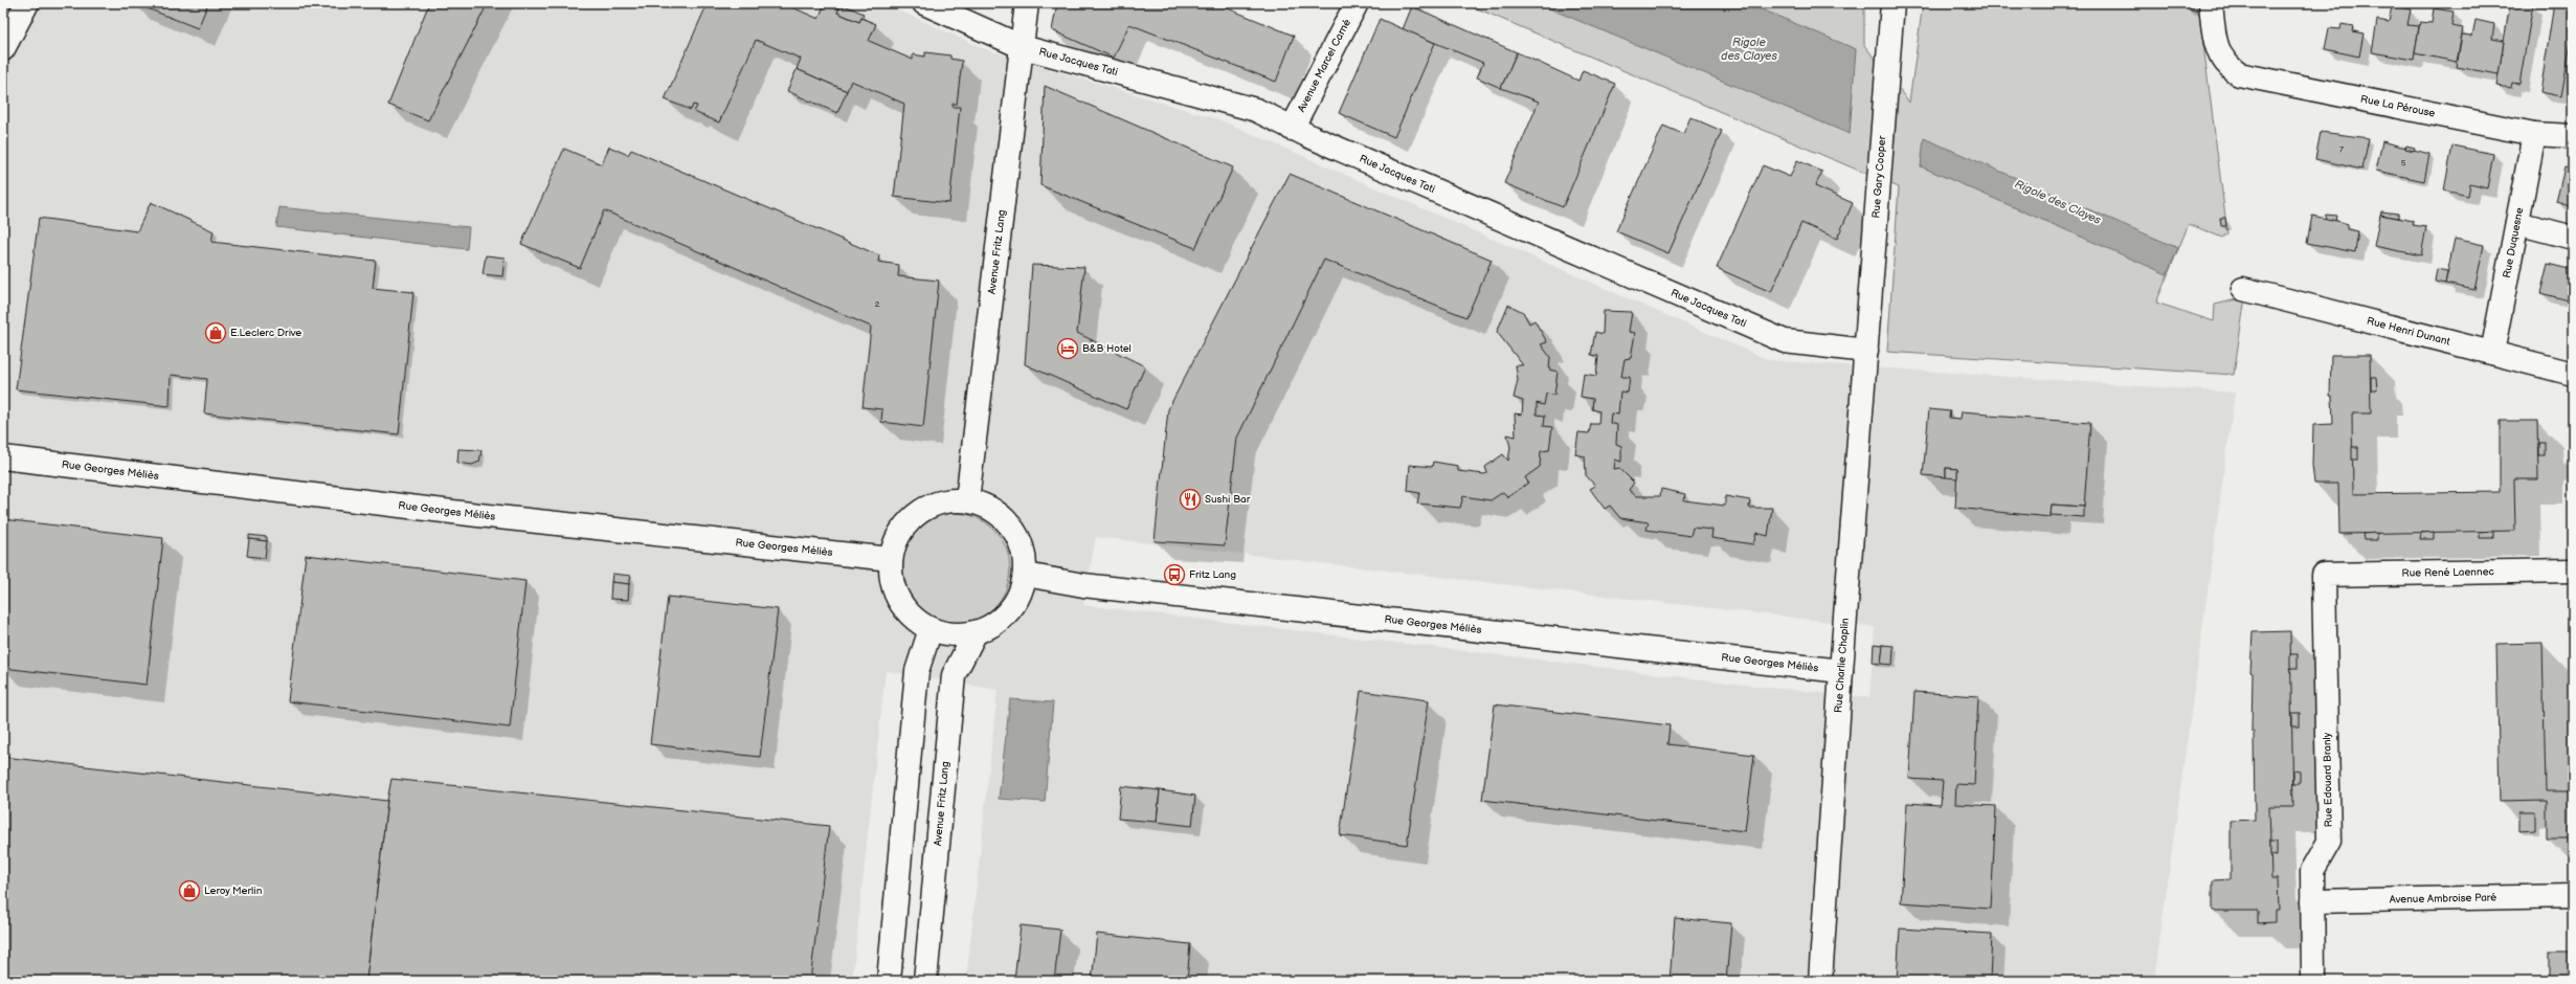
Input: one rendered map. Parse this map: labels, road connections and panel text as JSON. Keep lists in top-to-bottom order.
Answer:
{
  "streets": {
    "street": [
      "Rue Jacques Tati",
      "Avenue Marcel Carné",
      "Rue La Pérouse",
      "Rue Gary Cooper",
      "Rue Duquesne",
      "Avenue Fritz Lang",
      "Rue Henri Dunant",
      "Rue Georges Méliès",
      "Rue René Laennec",
      "Rue Charlie Chaplin",
      "Rue Edouard Branly",
      "Avenue Ambroise Paré"
    ]
  },
  "crossings": [
    ["Rue Jacques Tati", "Avenue Marcel Carné"],
    ["Rue Jacques Tati", "Rue Gary Cooper"],
    ["Rue Jacques Tati", "Avenue Fritz Lang"],
    ["Rue Jacques Tati", "Rue Charlie Chaplin"],
    ["Rue La Pérouse", "Rue Duquesne"],
    ["Rue Gary Cooper", "Rue Charlie Chaplin"],
    ["Rue Duquesne", "Rue Henri Dunant"],
    ["Avenue Fritz Lang", "Rue Georges Méliès"],
    ["Rue Georges Méliès", "Rue Charlie Chaplin"],
    ["Rue René Laennec", "Rue Edouard Branly"],
    ["Rue Edouard Branly", "Avenue Ambroise Paré"]
  ],
  "water": ["Rigole des Clayes"],
  "places": {
    "shop": ["E.Leclerc Drive", "Leroy Merlin"],
    "hotel": ["B&B Hotel"],
    "restaurant": ["Sushi Bar"],
    "bus stop": ["Fritz Lang"]
  },
  "house_numbers": ["7", "5", "2"]
}
